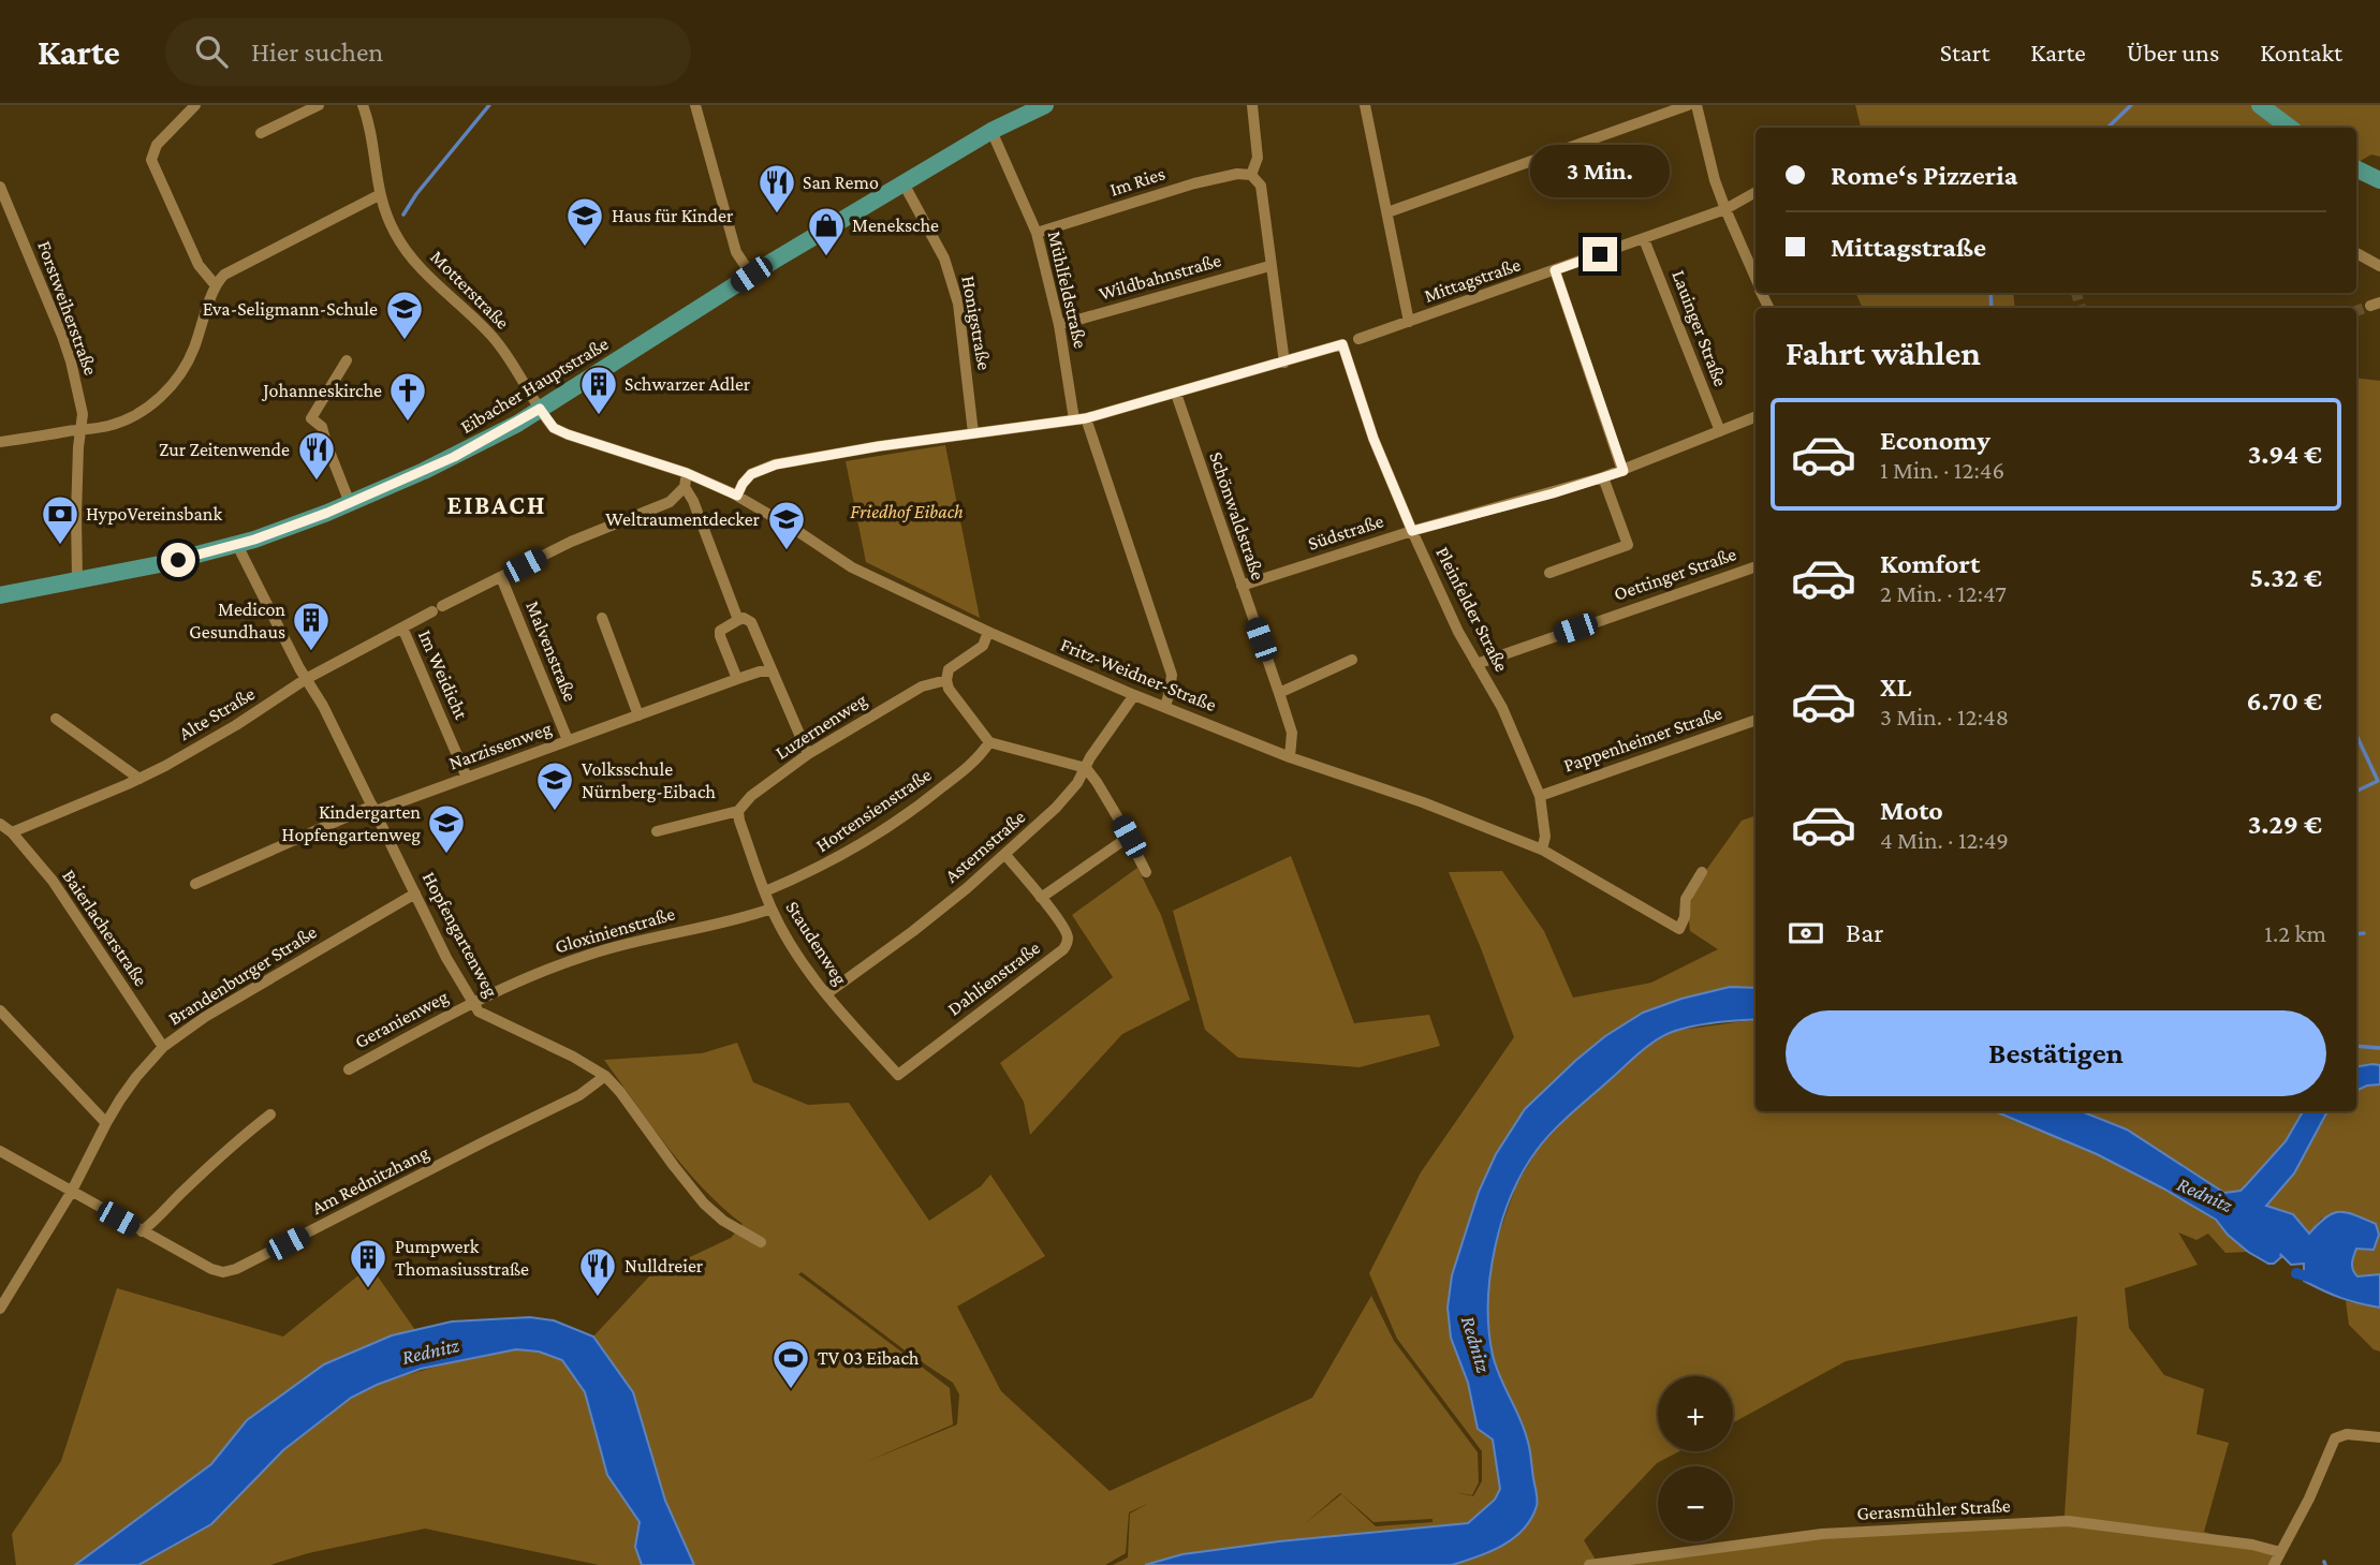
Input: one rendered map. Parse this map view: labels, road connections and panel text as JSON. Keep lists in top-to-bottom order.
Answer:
{
  "streets": {
    "main road": ["Eibacher Hauptstraße"],
    "street": [
      "Im Ries",
      "Wildbahnstraße",
      "Mittagstraße",
      "Motterstraße",
      "Mühlfeldstraße",
      "Forstweiherstraße",
      "Honigstraße",
      "Lauinger Straße",
      "Schönwaldstraße",
      "Südstraße",
      "Oettinger Straße",
      "Pleinfelder Straße",
      "Malvenstraße",
      "Im Weidicht",
      "Fritz-Weidner-Straße",
      "Alte Straße",
      "Luzernenweg",
      "Pappenheimer Straße",
      "Narzissenweg",
      "Hortensienstraße",
      "Asternstraße",
      "Baierlacherstraße",
      "Gloxinienstraße",
      "Hopfengartenweg",
      "Staudenweg",
      "Brandenburger Straße",
      "Dahlienstraße",
      "Geranienweg",
      "Am Rednitzhang",
      "Gerasmühler Straße"
    ]
  },
  "crossings": [
    ["Im Ries", "Mühlfeldstraße"],
    ["Wildbahnstraße", "Mühlfeldstraße"],
    ["Mittagstraße", "Lauinger Straße"],
    ["Motterstraße", "Eibacher Hauptstraße"],
    ["Motterstraße", "Fritz-Weidner-Straße"],
    ["Mühlfeldstraße", "Eibacher Hauptstraße"],
    ["Mühlfeldstraße", "Fritz-Weidner-Straße"],
    ["Forstweiherstraße", "Eibacher Hauptstraße"],
    ["Honigstraße", "Eibacher Hauptstraße"],
    ["Lauinger Straße", "Südstraße"],
    ["Eibacher Hauptstraße", "Fritz-Weidner-Straße"],
    ["Eibacher Hauptstraße", "Hopfengartenweg"],
    ["Schönwaldstraße", "Südstraße"],
    ["Schönwaldstraße", "Fritz-Weidner-Straße"],
    ["Südstraße", "Pleinfelder Straße"],
    ["Oettinger Straße", "Pleinfelder Straße"],
    ["Pleinfelder Straße", "Fritz-Weidner-Straße"],
    ["Pleinfelder Straße", "Pappenheimer Straße"],
    ["Malvenstraße", "Alte Straße"],
    ["Malvenstraße", "Narzissenweg"],
    ["Im Weidicht", "Alte Straße"],
    ["Im Weidicht", "Narzissenweg"],
    ["Fritz-Weidner-Straße", "Luzernenweg"],
    ["Fritz-Weidner-Straße", "Asternstraße"],
    ["Alte Straße", "Baierlacherstraße"],
    ["Alte Straße", "Hopfengartenweg"],
    ["Luzernenweg", "Staudenweg"],
    ["Narzissenweg", "Hopfengartenweg"],
    ["Hortensienstraße", "Staudenweg"],
    ["Asternstraße", "Staudenweg"],
    ["Asternstraße", "Dahlienstraße"],
    ["Baierlacherstraße", "Brandenburger Straße"],
    ["Gloxinienstraße", "Hopfengartenweg"],
    ["Gloxinienstraße", "Staudenweg"],
    ["Gloxinienstraße", "Geranienweg"],
    ["Hopfengartenweg", "Brandenburger Straße"],
    ["Hopfengartenweg", "Geranienweg"],
    ["Hopfengartenweg", "Am Rednitzhang"],
    ["Staudenweg", "Dahlienstraße"],
    ["Brandenburger Straße", "Am Rednitzhang"]
  ],
  "districts": ["EIBACH"],
  "water": ["Rednitz"],
  "parks": ["Friedhof Eibach"],
  "places": {
    "restaurant": ["San Remo", "Zur Zeitenwende", "Nulldreier"],
    "school or university": [
      "Haus für Kinder",
      "Eva-Seligmann-Schule",
      "Weltraumentdecker",
      "Volksschule Nürnberg-Eibach",
      "Kindergarten Hopfengartenweg"
    ],
    "shop": ["Meneksche"],
    "building": ["Schwarzer Adler", "Medicon Gesundhaus", "Pumpwerk Thomasiusstraße"],
    "church": ["Johanneskirche"],
    "bank": ["HypoVereinsbank"],
    "sports": ["TV 03 Eibach"]
  },
  "page": {
    "header": "Karte",
    "search": "Hier suchen",
    "nav": [
      "Start",
      "Karte",
      "Über uns",
      "Kontakt"
    ],
    "banner": ["Rome‘s Pizzeria", "Mittagstraße"],
    "bubble": "3 Min.",
    "heading": "Fahrt wählen",
    "list": [
      {
        "name": "Economy",
        "note": "1 Min. · 12:46",
        "value": "3.94 €"
      },
      {
        "name": "Komfort",
        "note": "2 Min. · 12:47",
        "value": "5.32 €"
      },
      {
        "name": "XL",
        "note": "3 Min. · 12:48",
        "value": "6.70 €"
      },
      {
        "name": "Moto",
        "note": "4 Min. · 12:49",
        "value": "3.29 €"
      }
    ],
    "pay": ["Bar", "1.2 km"],
    "buttons": "Bestätigen",
    "map_buttons": ["+", "−"]
  }
}
